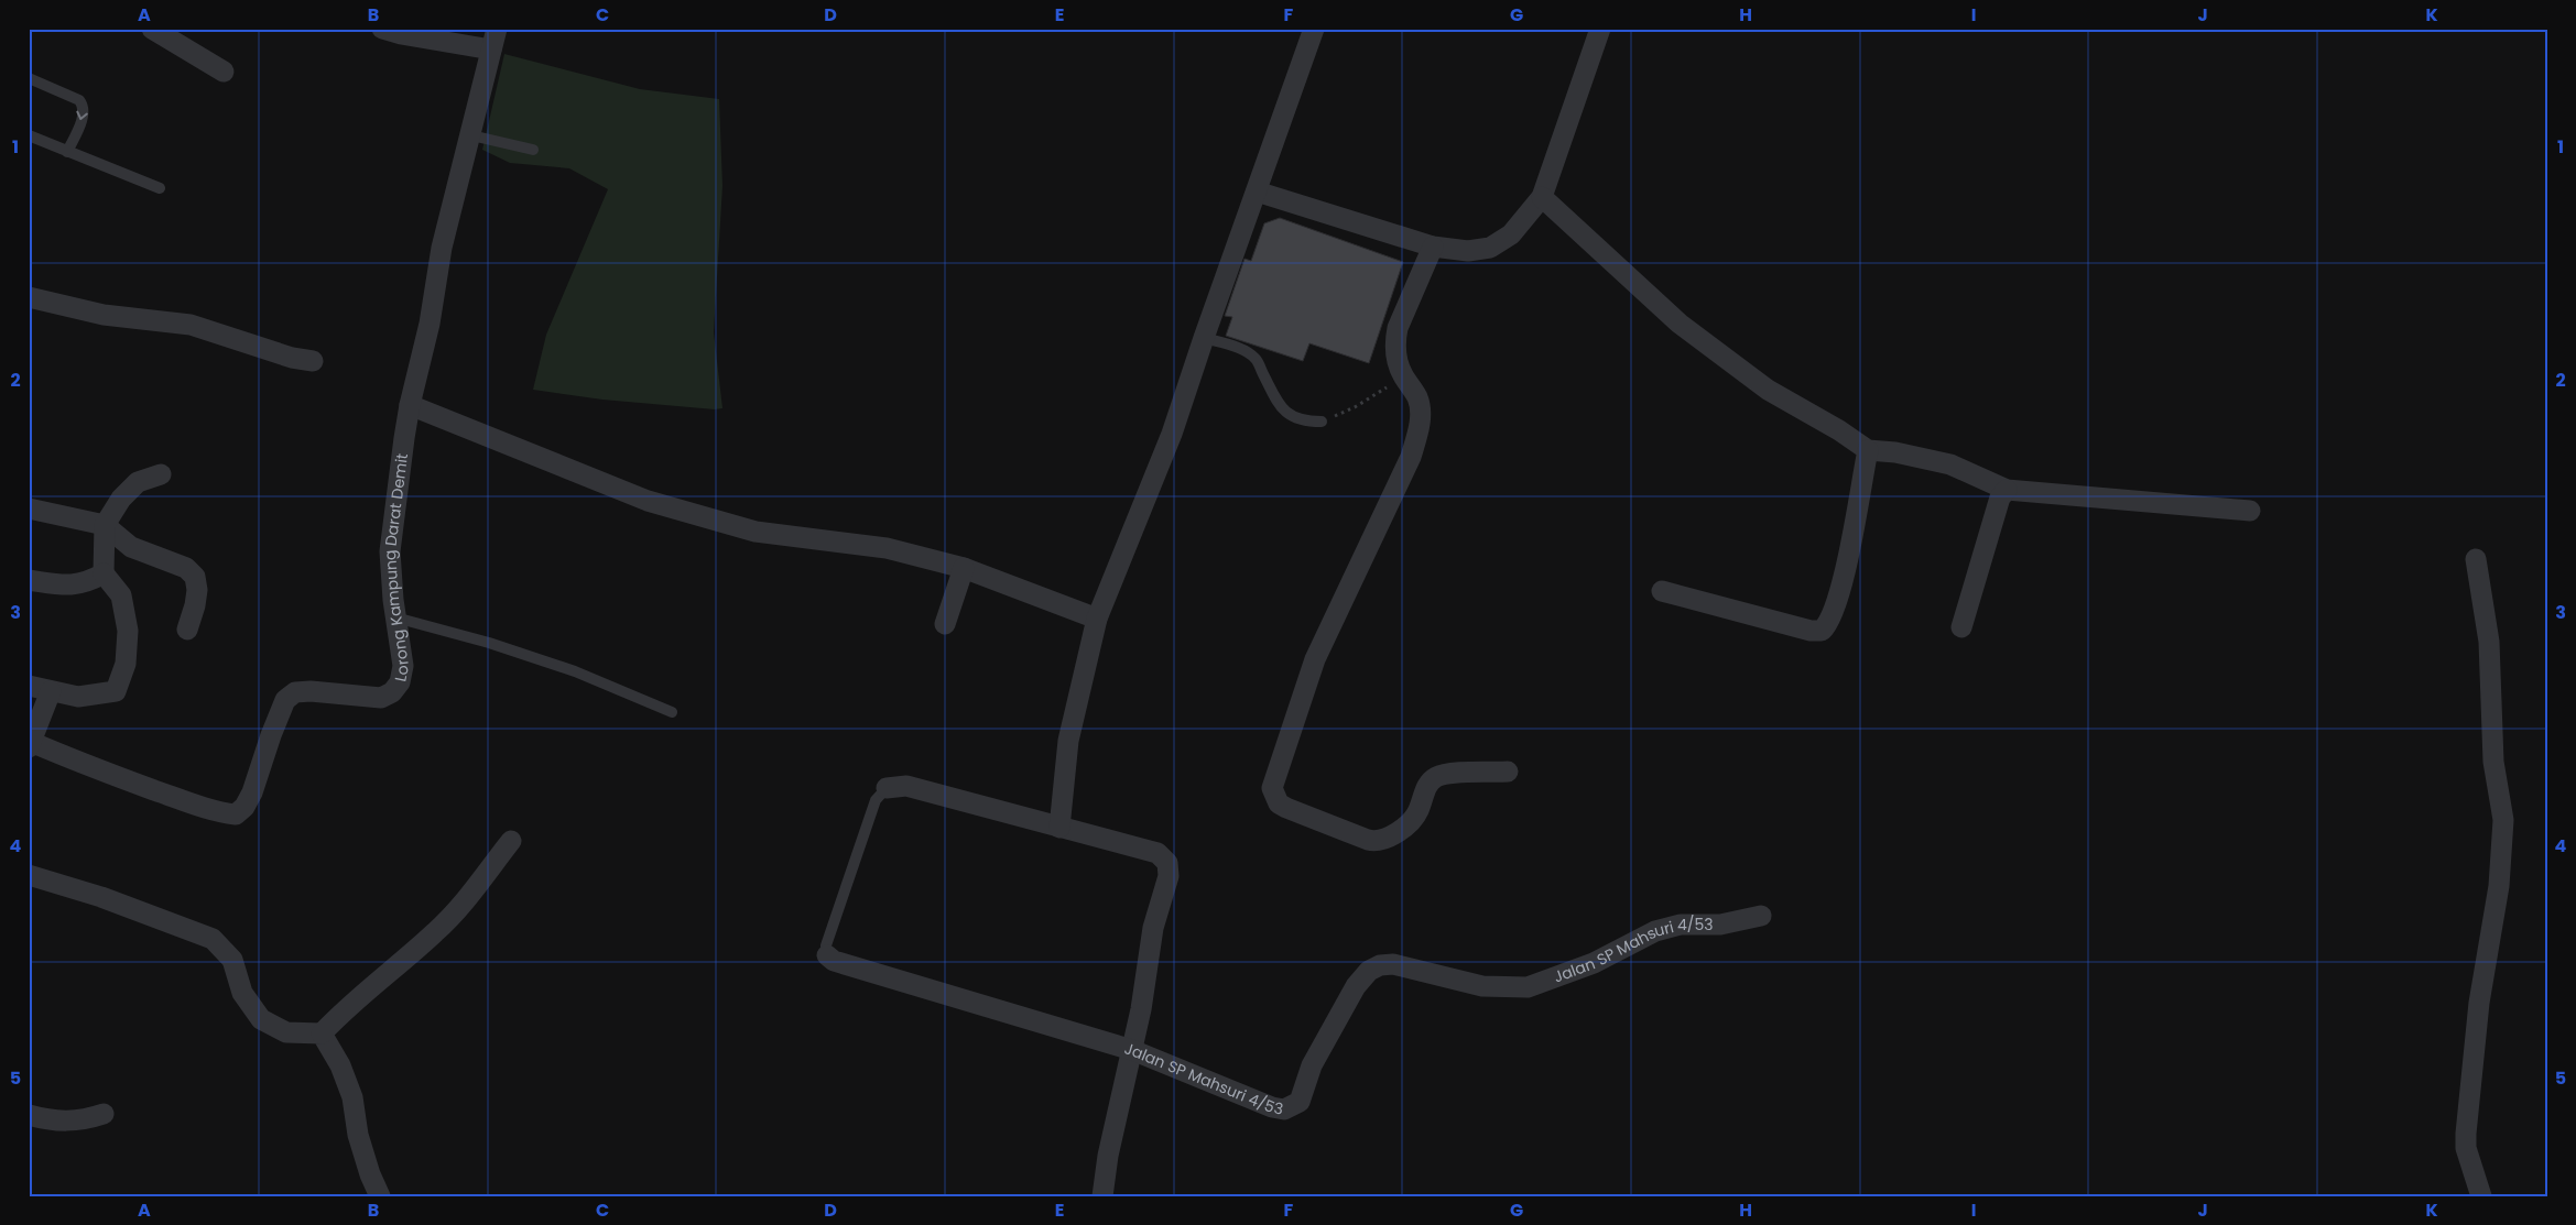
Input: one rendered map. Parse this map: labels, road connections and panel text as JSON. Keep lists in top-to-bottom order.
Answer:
{
  "streets": {
    "street": ["Lorong Kampung Darat Demit", "Jalan SP Mahsuri 4/53"]
  },
  "grid": {
    "columns": [
      "A",
      "B",
      "C",
      "D",
      "E",
      "F",
      "G",
      "H",
      "I",
      "J",
      "K"
    ],
    "rows": [
      "1",
      "2",
      "3",
      "4",
      "5"
    ]
  }
}
